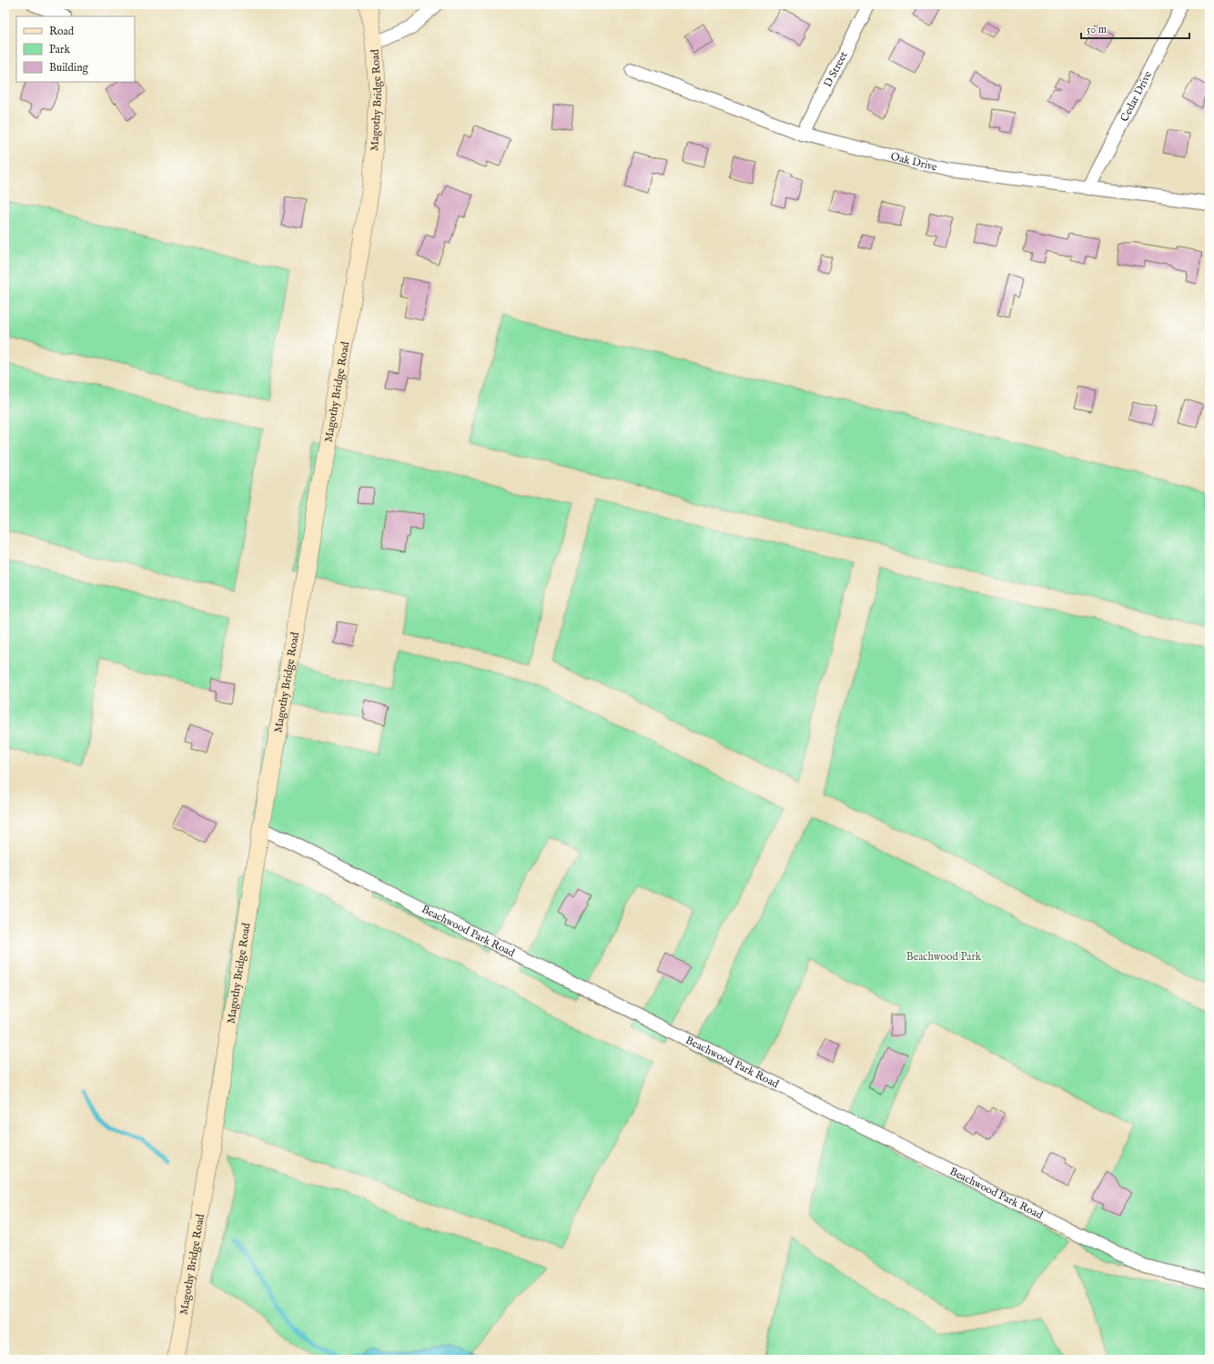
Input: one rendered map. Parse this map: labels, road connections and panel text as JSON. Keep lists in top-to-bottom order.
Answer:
{
  "streets": {
    "main road": ["Magothy Bridge Road"],
    "street": [
      "D Street",
      "Cedar Drive",
      "Oak Drive",
      "Beachwood Park Road"
    ]
  },
  "crossings": [
    ["D Street", "Oak Drive"],
    ["Cedar Drive", "Oak Drive"],
    ["Magothy Bridge Road", "Beachwood Park Road"]
  ],
  "parks": ["Beachwood Park"],
  "legend": ["Road", "Park", "Building"],
  "scale_bar": "50 m"
}
